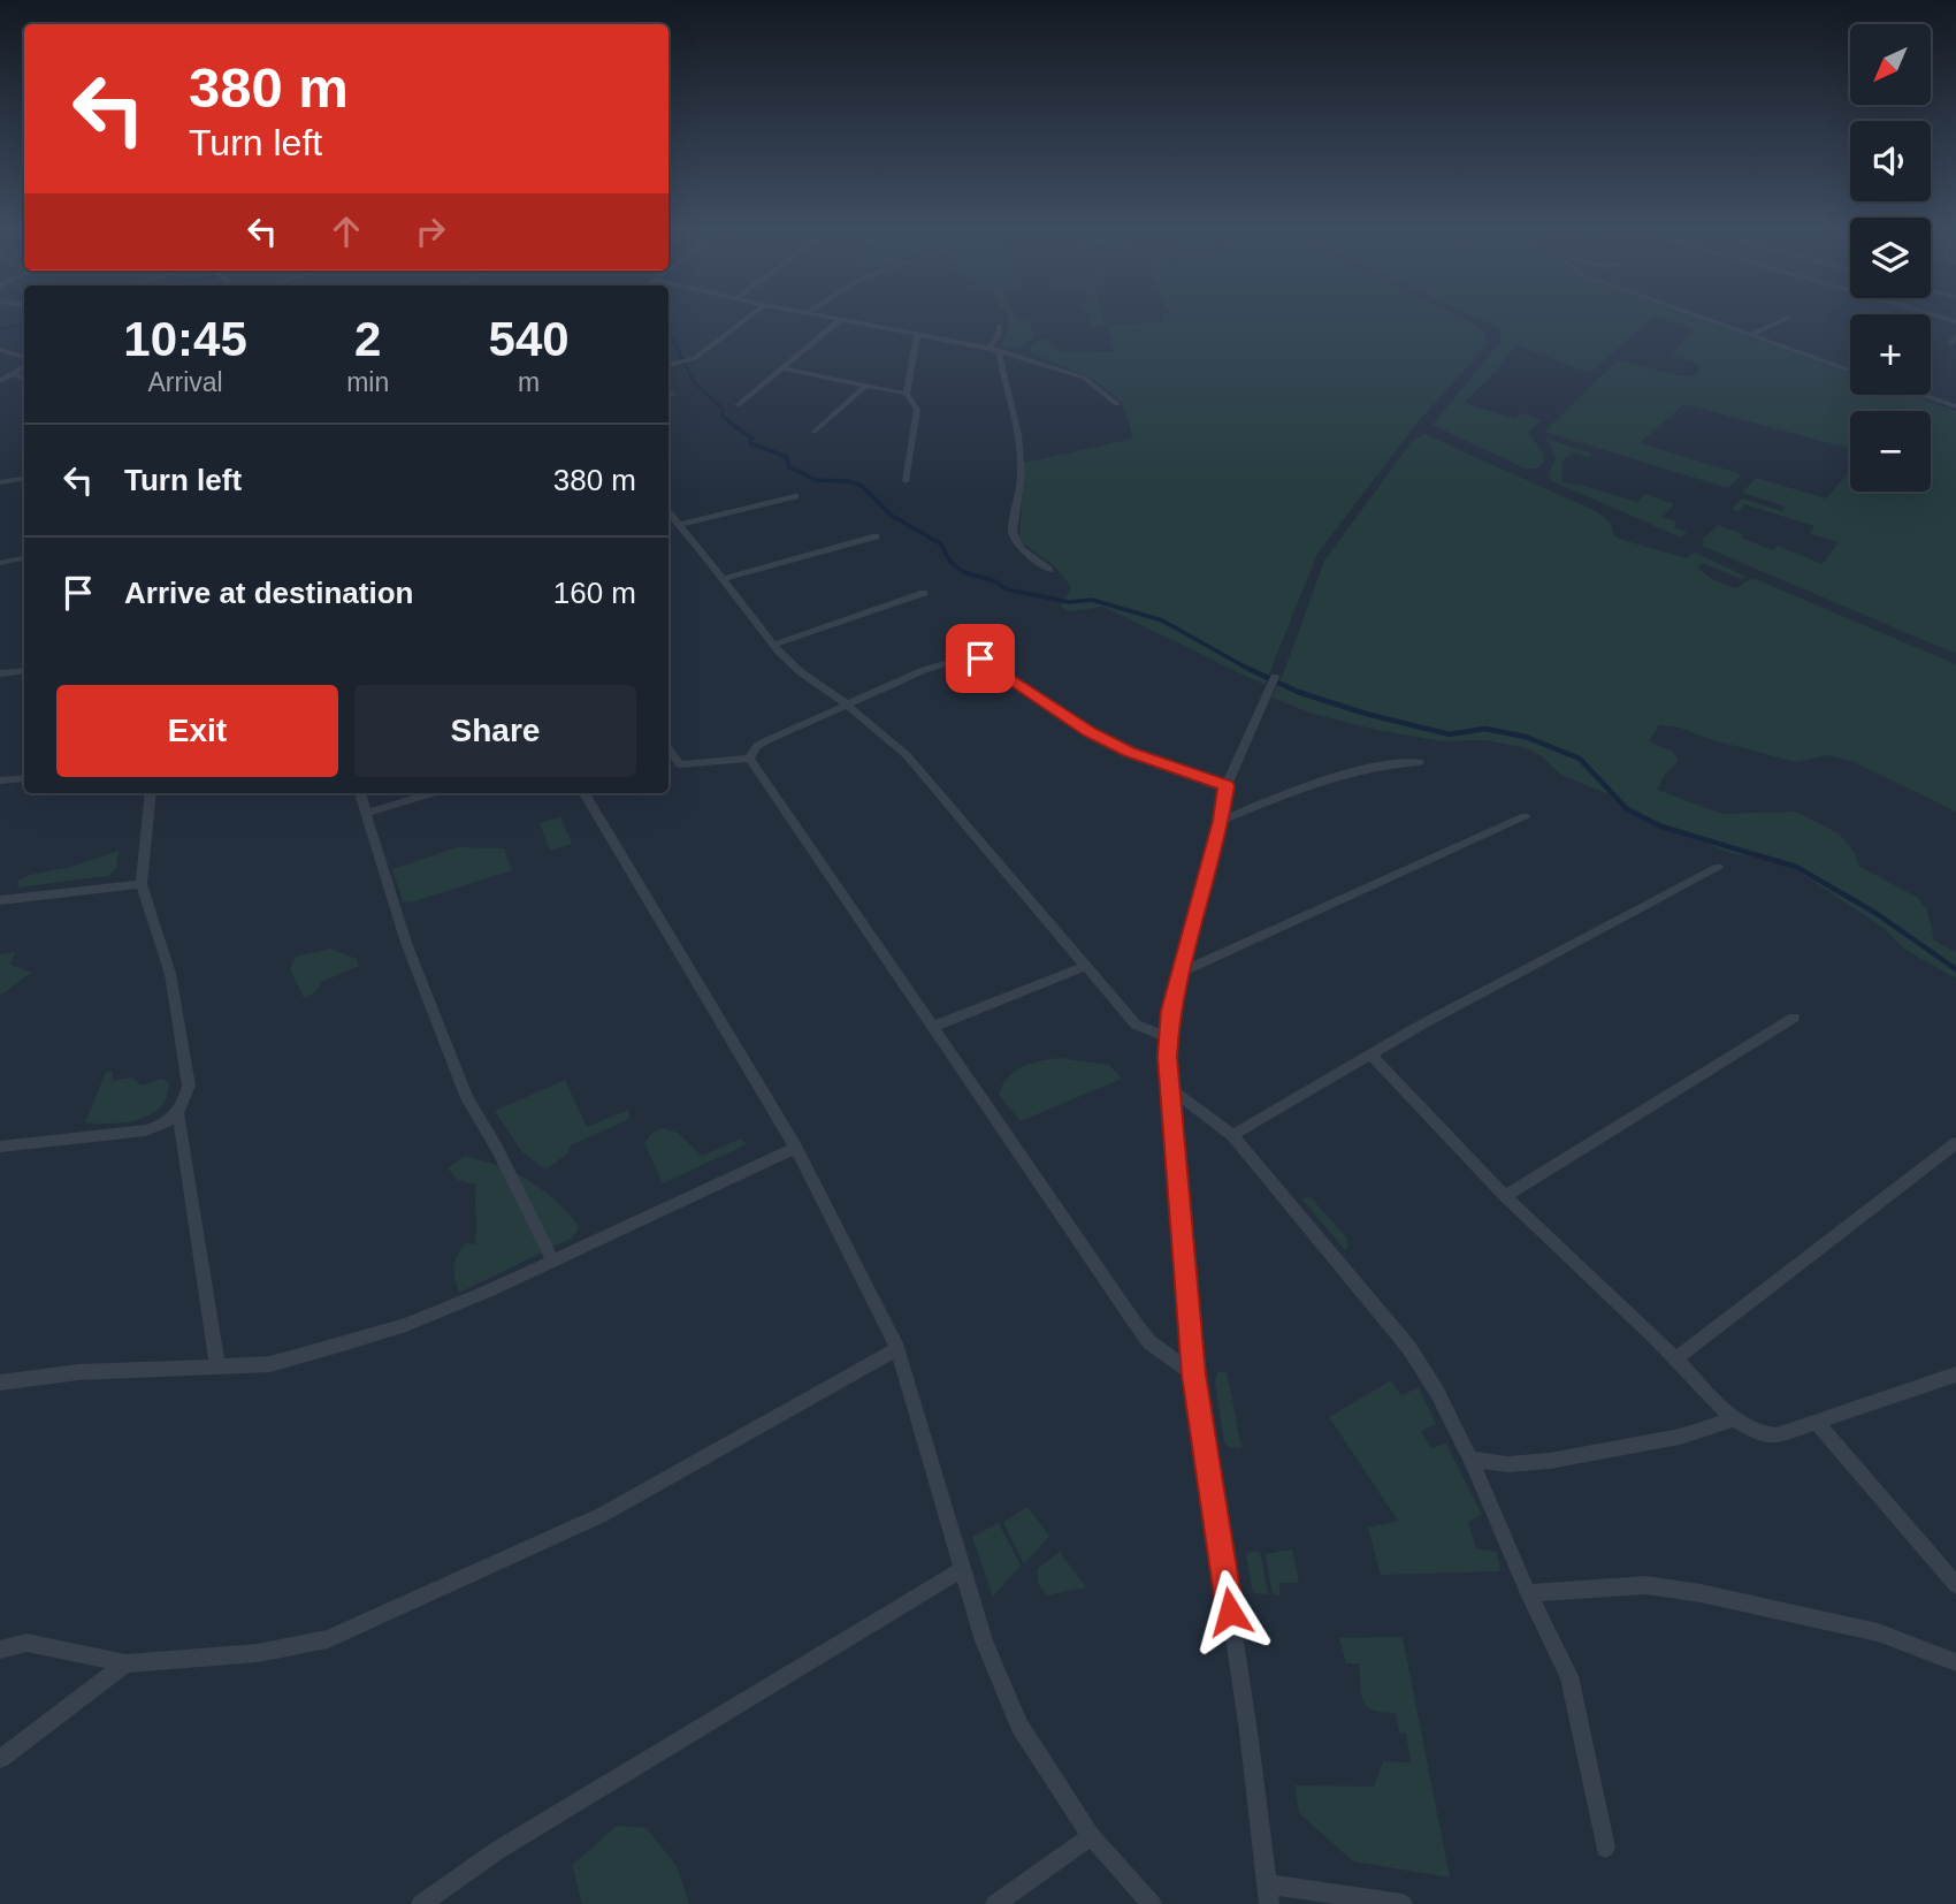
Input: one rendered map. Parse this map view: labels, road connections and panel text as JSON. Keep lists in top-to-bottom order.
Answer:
{
  "north": "bottom left",
  "page": {
    "map_buttons": ["+", "−"],
    "turn": ["380 m", "Turn left"],
    "eta": [
      "10:45",
      "Arrival",
      "2",
      "min",
      "540",
      "m"
    ],
    "list": [
      {
        "name": "Turn left",
        "value": "380 m"
      },
      {
        "name": "Arrive at destination",
        "value": "160 m"
      }
    ],
    "buttons": ["Exit", "Share"]
  }
}
